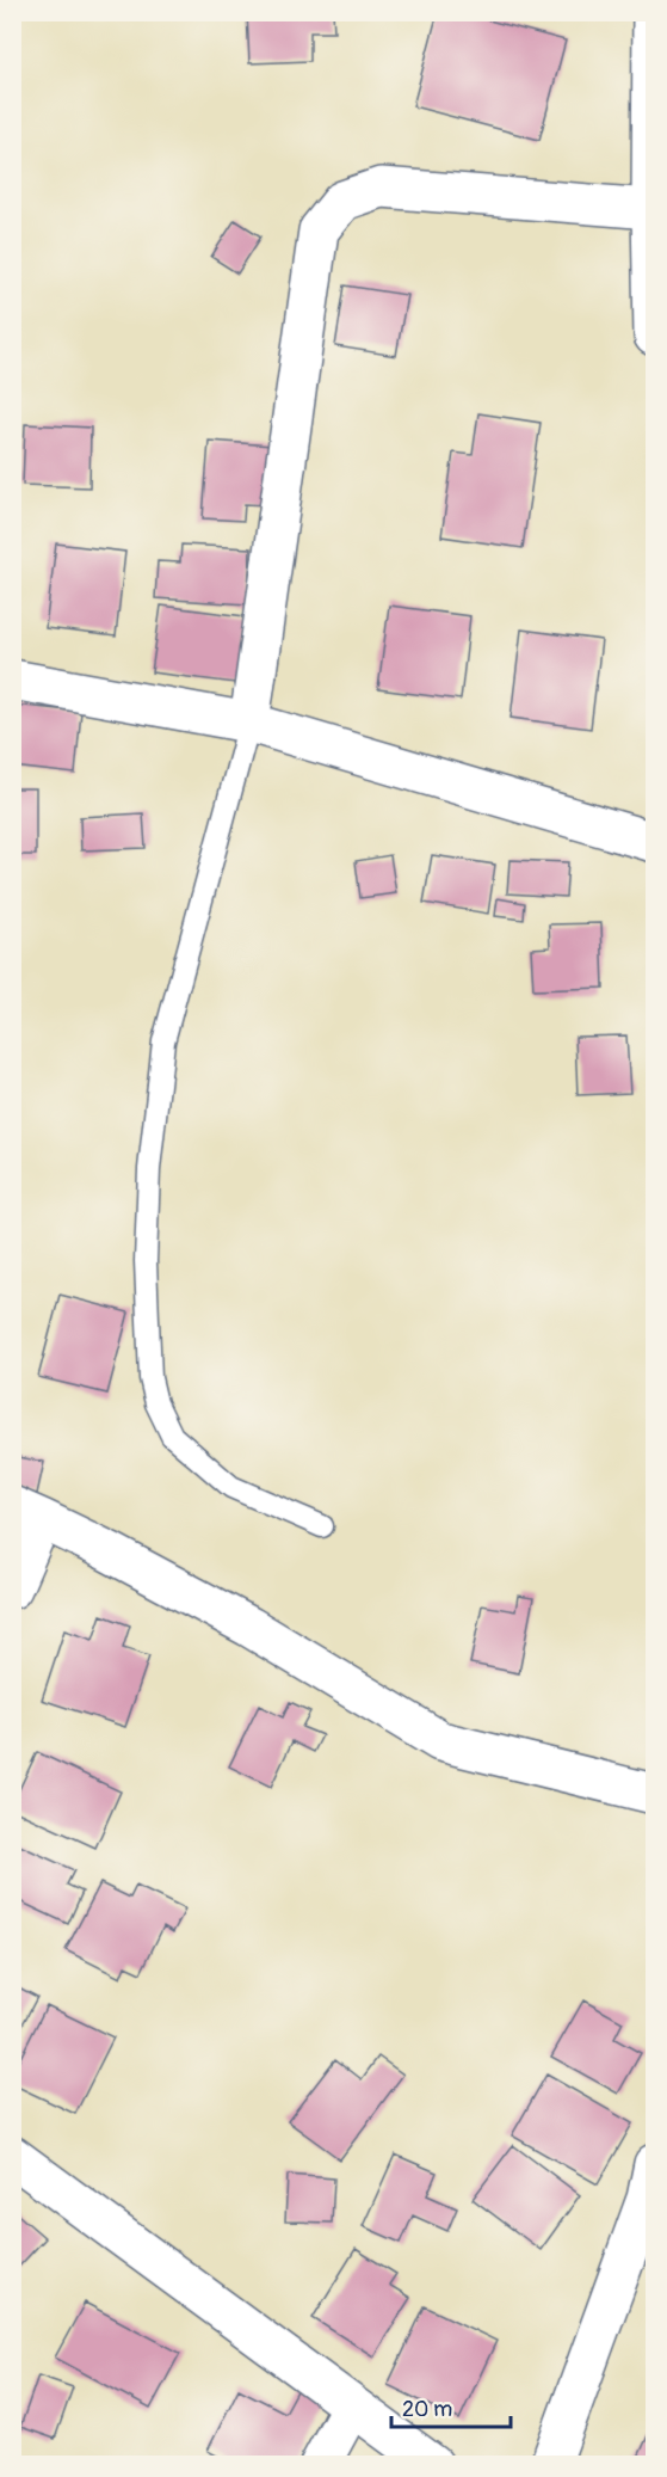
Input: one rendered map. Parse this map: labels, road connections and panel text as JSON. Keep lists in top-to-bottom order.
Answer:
{
  "scale_bar": "20 m"
}
